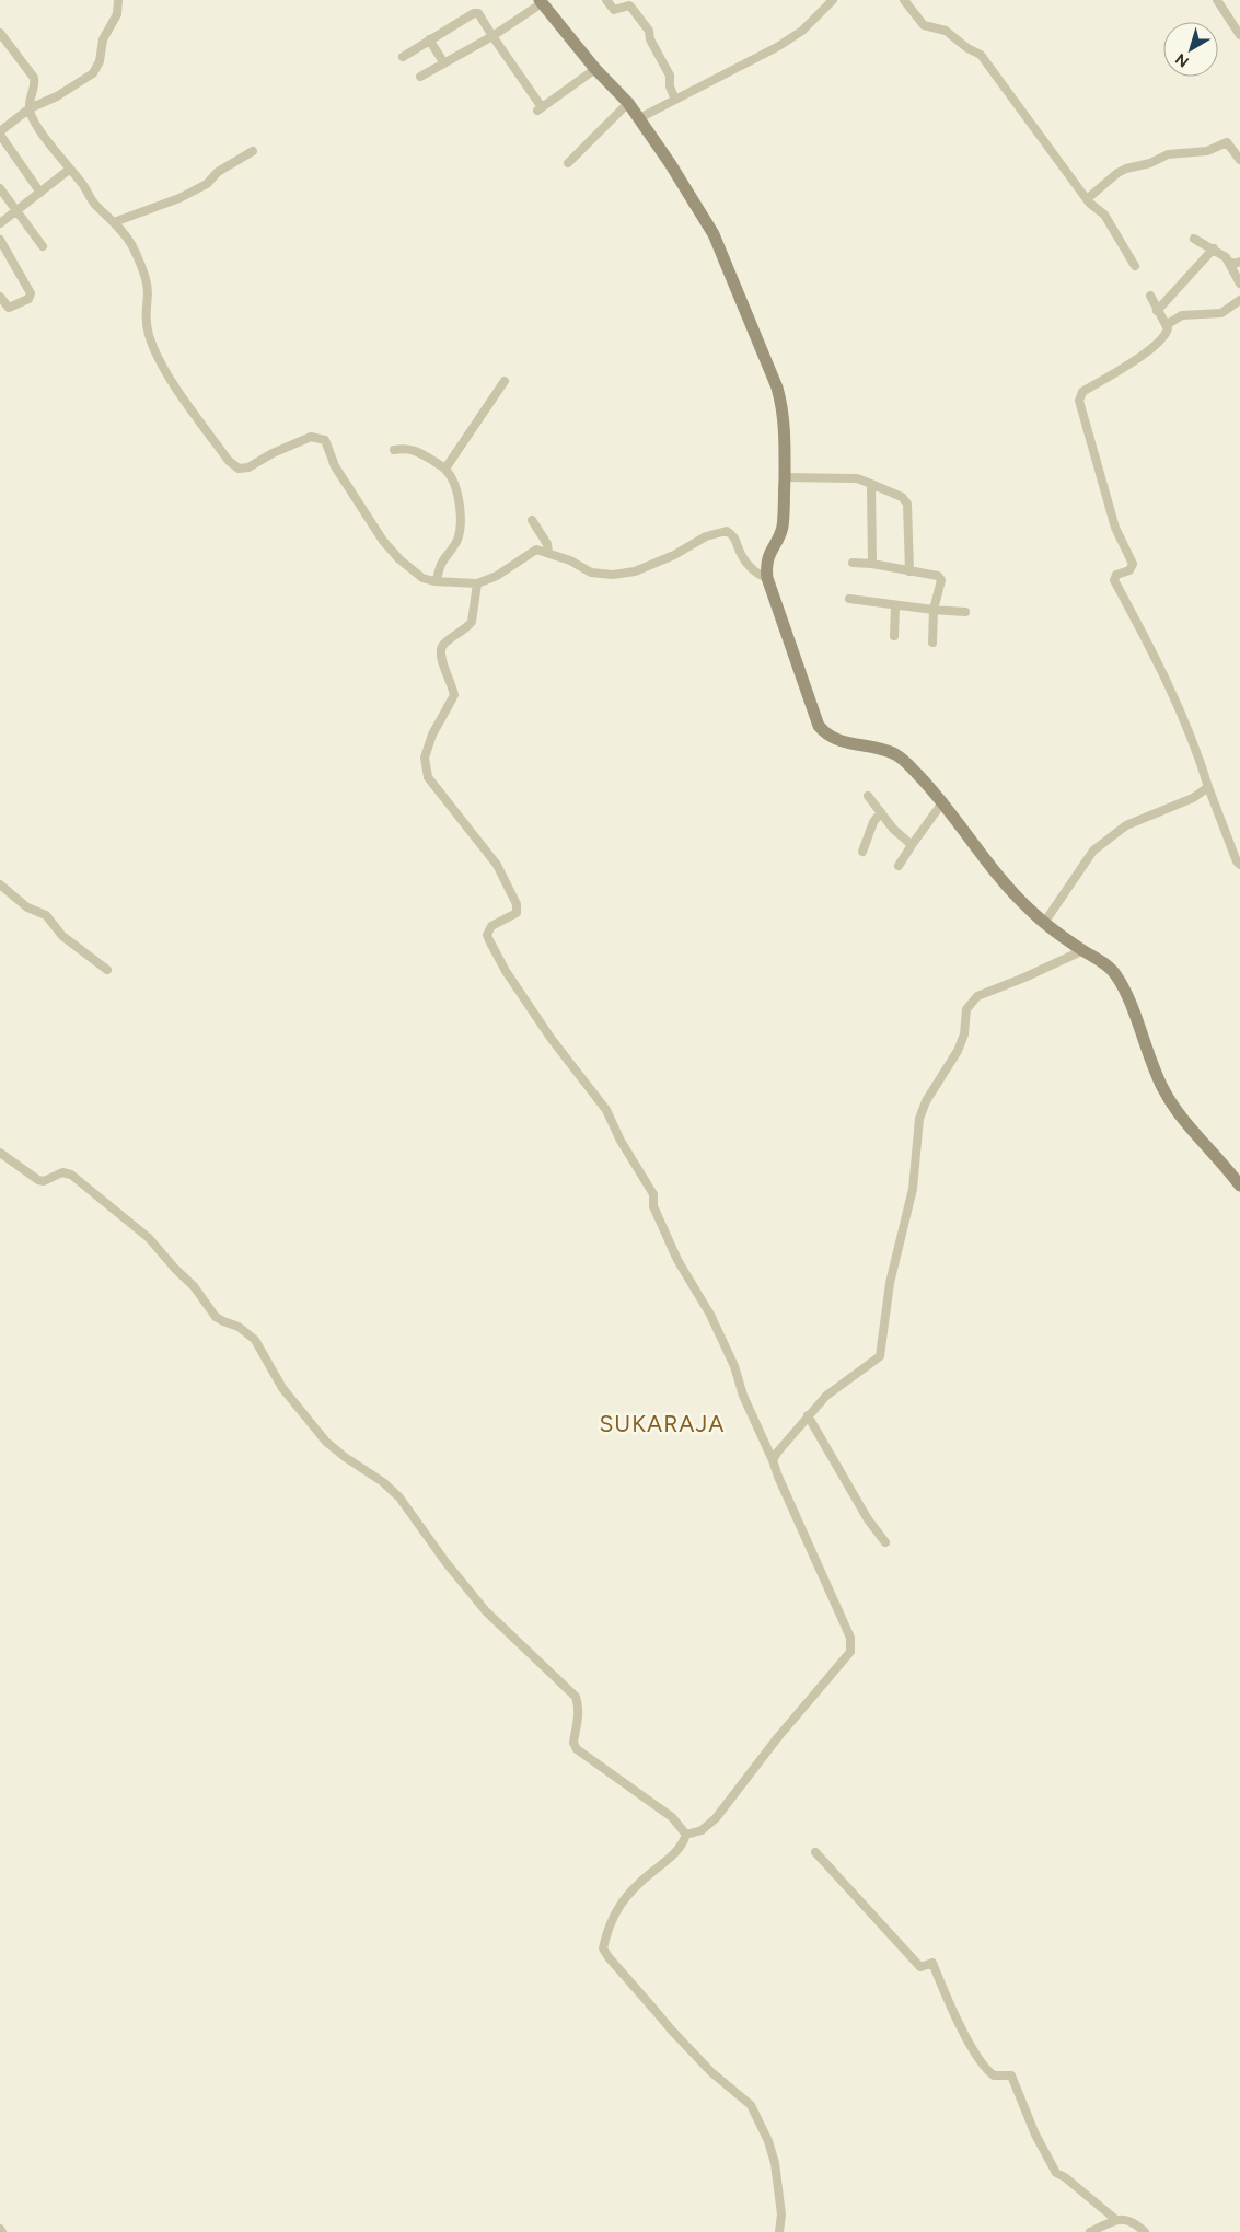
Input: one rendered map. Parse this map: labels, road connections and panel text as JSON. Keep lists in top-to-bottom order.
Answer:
{
  "districts": ["SUKARAJA"],
  "north": "bottom left"
}
